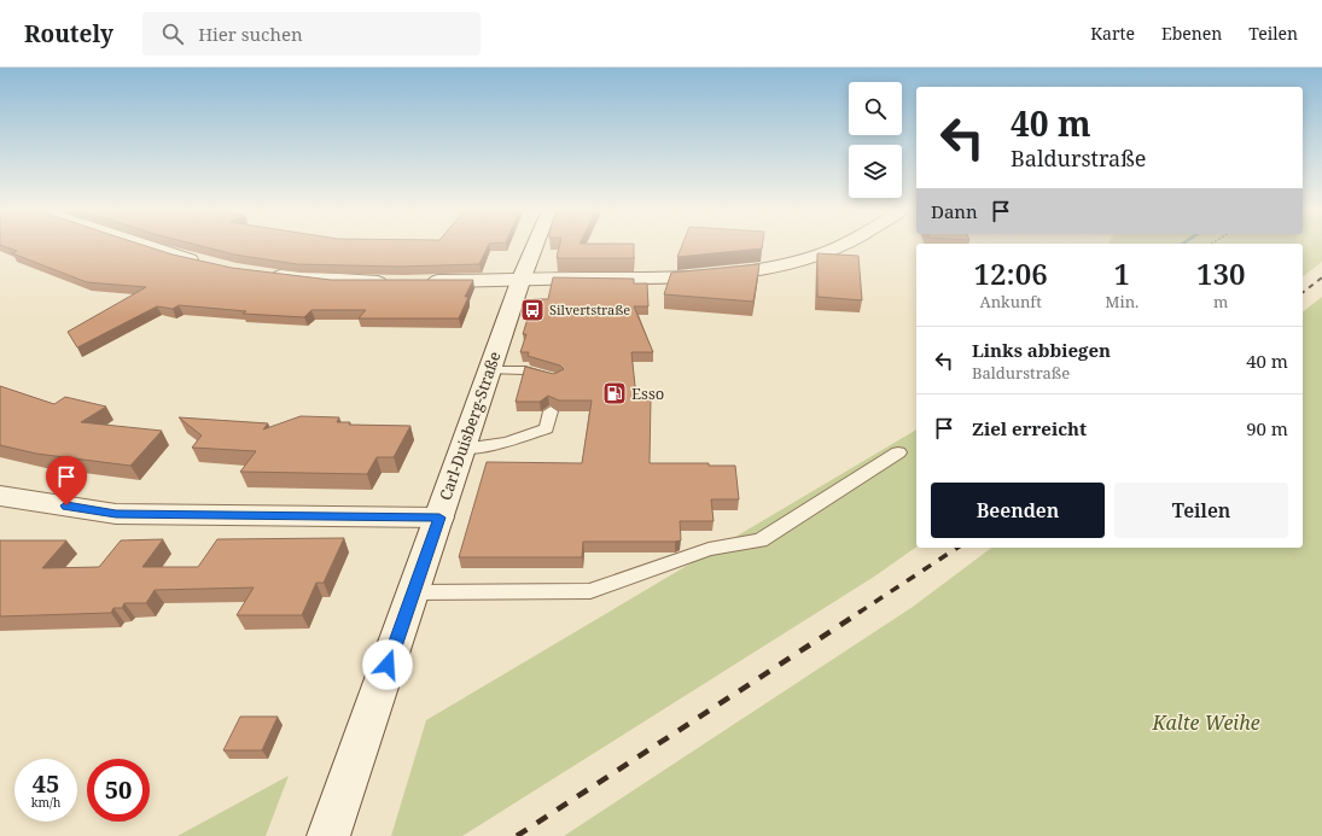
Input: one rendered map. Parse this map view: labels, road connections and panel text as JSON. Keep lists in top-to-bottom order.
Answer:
{
  "streets": {
    "street": ["Carl-Duisberg-Straße"]
  },
  "parks": ["Kalte Weihe"],
  "places": {
    "bus stop": ["Silvertstraße"],
    "fuel station": ["Esso"]
  },
  "page": {
    "header": "Routely",
    "search": "Hier suchen",
    "nav": ["Karte", "Ebenen", "Teilen"],
    "turn": ["40 m", "Baldurstraße"],
    "then": "Dann",
    "eta": [
      "12:06",
      "Ankunft",
      "1",
      "Min.",
      "130",
      "m"
    ],
    "list": [
      {
        "name": "Links abbiegen",
        "note": "Baldurstraße",
        "value": "40 m"
      },
      {
        "name": "Ziel erreicht",
        "value": "90 m"
      }
    ],
    "buttons": ["Beenden", "Teilen"],
    "speed": "45 km/h",
    "limit": "50"
  }
}
